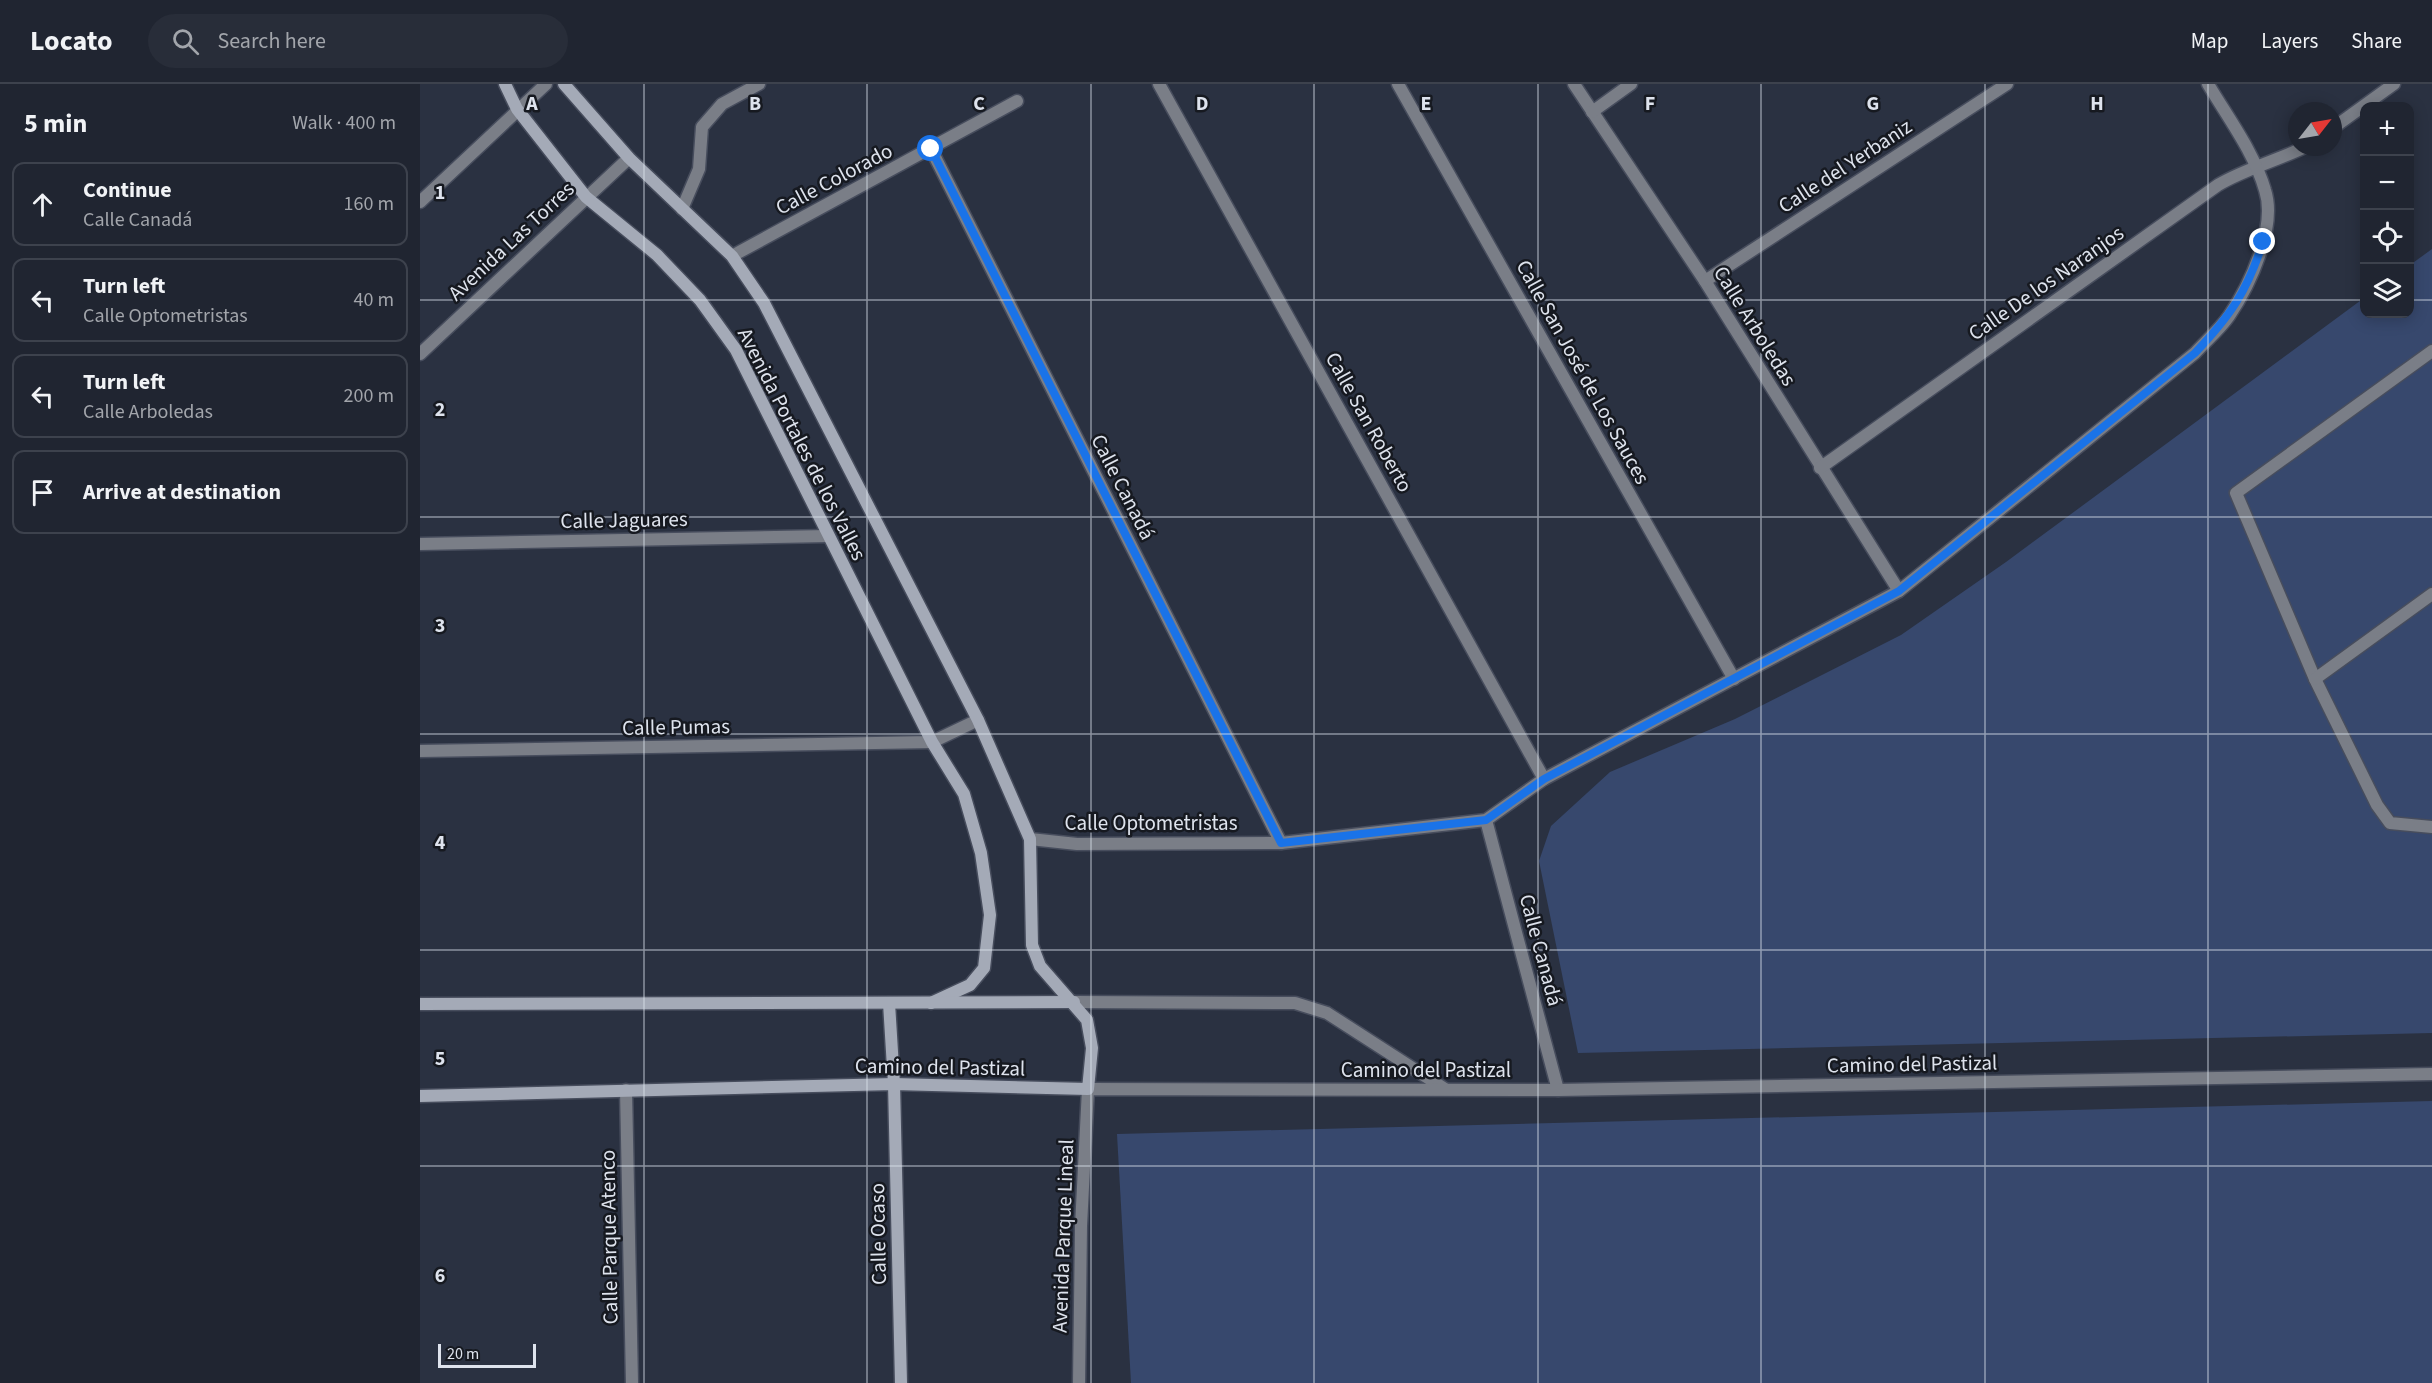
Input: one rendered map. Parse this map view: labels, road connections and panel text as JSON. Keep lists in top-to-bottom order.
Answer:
{
  "streets": {
    "street": [
      "Calle del Yerbaniz",
      "Calle Colorado",
      "Avenida Las Torres",
      "Calle De los Naranjos",
      "Calle Arboledas",
      "Calle San José de Los Sauces",
      "Calle San Roberto",
      "Avenida Portales de los Valles",
      "Calle Canadá",
      "Calle Jaguares",
      "Calle Pumas",
      "Calle Optometristas",
      "Camino del Pastizal",
      "Calle Ocaso",
      "Avenida Parque Lineal",
      "Calle Parque Atenco"
    ]
  },
  "crossings": [
    ["Calle del Yerbaniz", "Calle Arboledas"],
    ["Calle Colorado", "Avenida Portales de los Valles"],
    ["Calle Colorado", "Calle Canadá"],
    ["Avenida Las Torres", "Avenida Portales de los Valles"],
    ["Calle De los Naranjos", "Calle Arboledas"],
    ["Avenida Portales de los Valles", "Calle Jaguares"],
    ["Avenida Portales de los Valles", "Calle Pumas"],
    ["Avenida Portales de los Valles", "Calle Optometristas"],
    ["Calle Canadá", "Calle Optometristas"],
    ["Calle Canadá", "Camino del Pastizal"],
    ["Camino del Pastizal", "Calle Ocaso"],
    ["Camino del Pastizal", "Avenida Parque Lineal"],
    ["Camino del Pastizal", "Calle Parque Atenco"]
  ],
  "scale_bar": "20 m",
  "north": "top right",
  "page": {
    "header": "Locato",
    "search": "Search here",
    "nav": ["Map", "Layers", "Share"],
    "heading": ["5 min", "Walk · 400 m"],
    "map_buttons": ["+", "−"],
    "list": [
      ["Continue", "Calle Canadá", "160 m"],
      ["Turn left", "Calle Optometristas", "40 m"],
      ["Turn left", "Calle Arboledas", "200 m"],
      "Arrive at destination"
    ],
    "scale": "20 m"
  },
  "grid": {
    "columns": [
      "A",
      "B",
      "C",
      "D",
      "E",
      "F",
      "G",
      "H"
    ],
    "rows": [
      "1",
      "2",
      "3",
      "4",
      "5",
      "6"
    ]
  }
}
